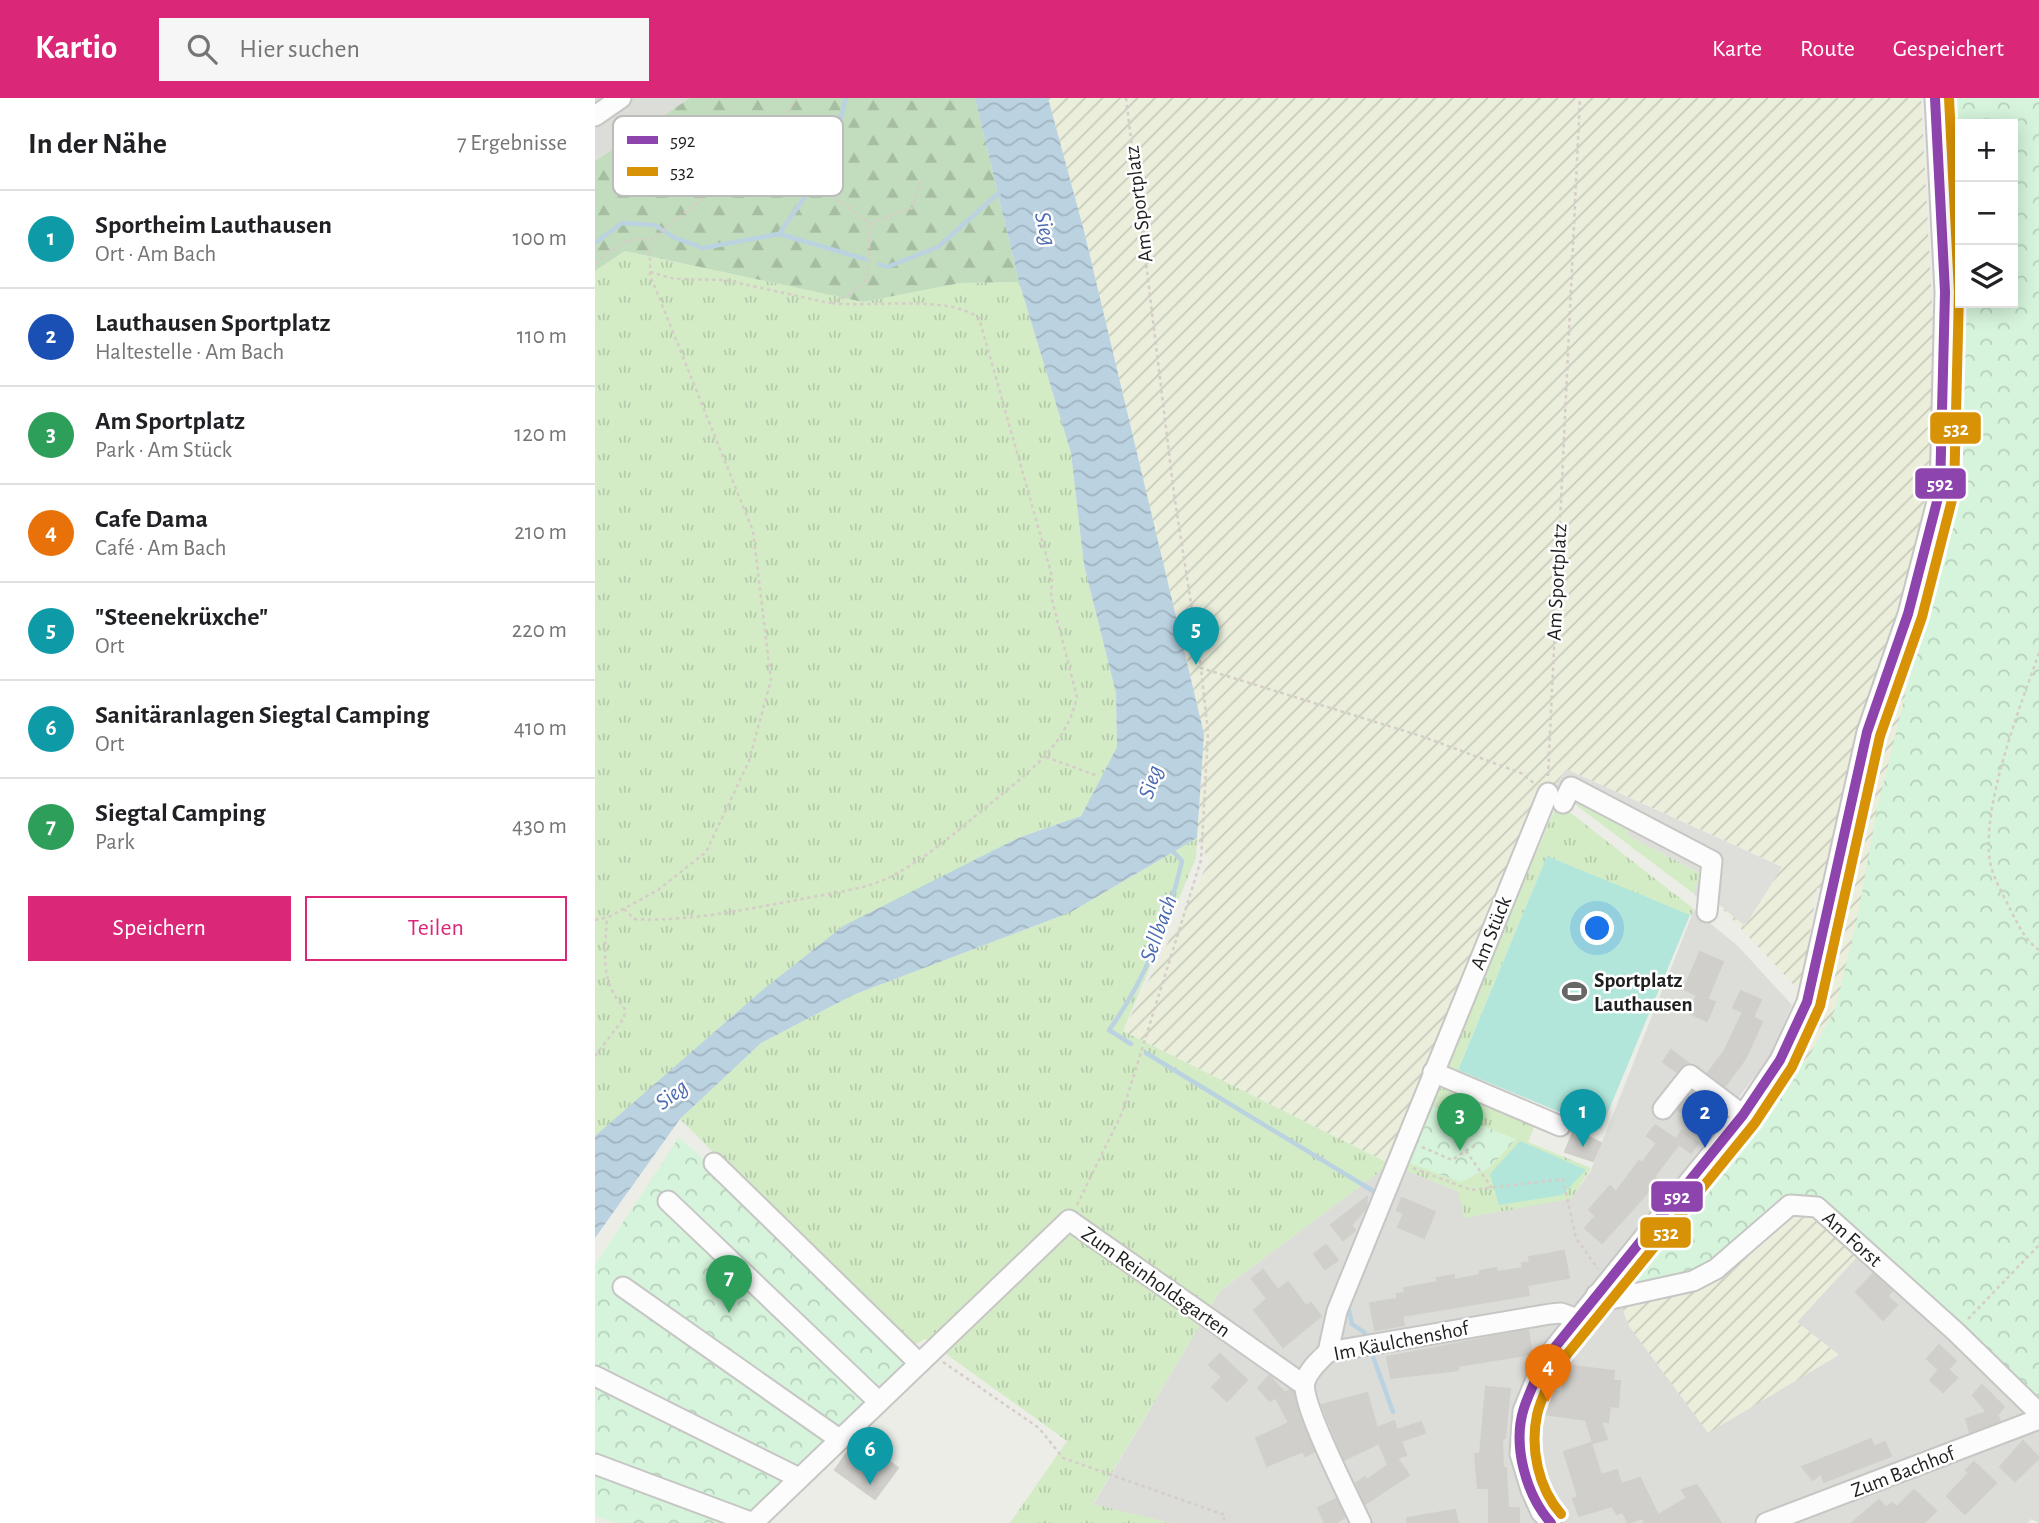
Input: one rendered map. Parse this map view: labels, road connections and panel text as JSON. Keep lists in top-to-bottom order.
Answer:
{
  "streets": {
    "street": [
      "Am Stück",
      "Am Forst",
      "Zum Reinholdsgarten",
      "Im Käulchenshof",
      "Zum Bachhof"
    ],
    "path": ["Am Sportplatz"]
  },
  "crossings": [
    ["Am Sportplatz", "Am Stück"],
    ["Am Sportplatz", "Zum Reinholdsgarten"],
    ["Am Stück", "Im Käulchenshof"],
    ["Zum Reinholdsgarten", "Im Käulchenshof"]
  ],
  "water": ["Sieg", "Sellbach"],
  "places": {
    "sports": ["Sportplatz Lauthausen"]
  },
  "lines": ["transit line 592", "transit line 532"],
  "legend": ["592", "532"],
  "page": {
    "header": "Kartio",
    "search": "Hier suchen",
    "nav": ["Karte", "Route", "Gespeichert"],
    "heading": ["In der Nähe", "7 Ergebnisse"],
    "map_buttons": ["+", "−"],
    "list": [
      {
        "mark": "1",
        "name": "Sportheim Lauthausen",
        "note": "Ort · Am Bach",
        "value": "100 m"
      },
      {
        "mark": "2",
        "name": "Lauthausen Sportplatz",
        "note": "Haltestelle · Am Bach",
        "value": "110 m"
      },
      {
        "mark": "3",
        "name": "Am Sportplatz",
        "note": "Park · Am Stück",
        "value": "120 m"
      },
      {
        "mark": "4",
        "name": "Cafe Dama",
        "note": "Café · Am Bach",
        "value": "210 m"
      },
      {
        "mark": "5",
        "name": "\"Steenekrüxche\"",
        "note": "Ort",
        "value": "220 m"
      },
      {
        "mark": "6",
        "name": "Sanitäranlagen Siegtal Camping",
        "note": "Ort",
        "value": "410 m"
      },
      {
        "mark": "7",
        "name": "Siegtal Camping",
        "note": "Park",
        "value": "430 m"
      }
    ],
    "pins": [
      "5",
      "1",
      "2",
      "3",
      "7",
      "4",
      "6"
    ],
    "buttons": ["Speichern", "Teilen"]
  }
}
